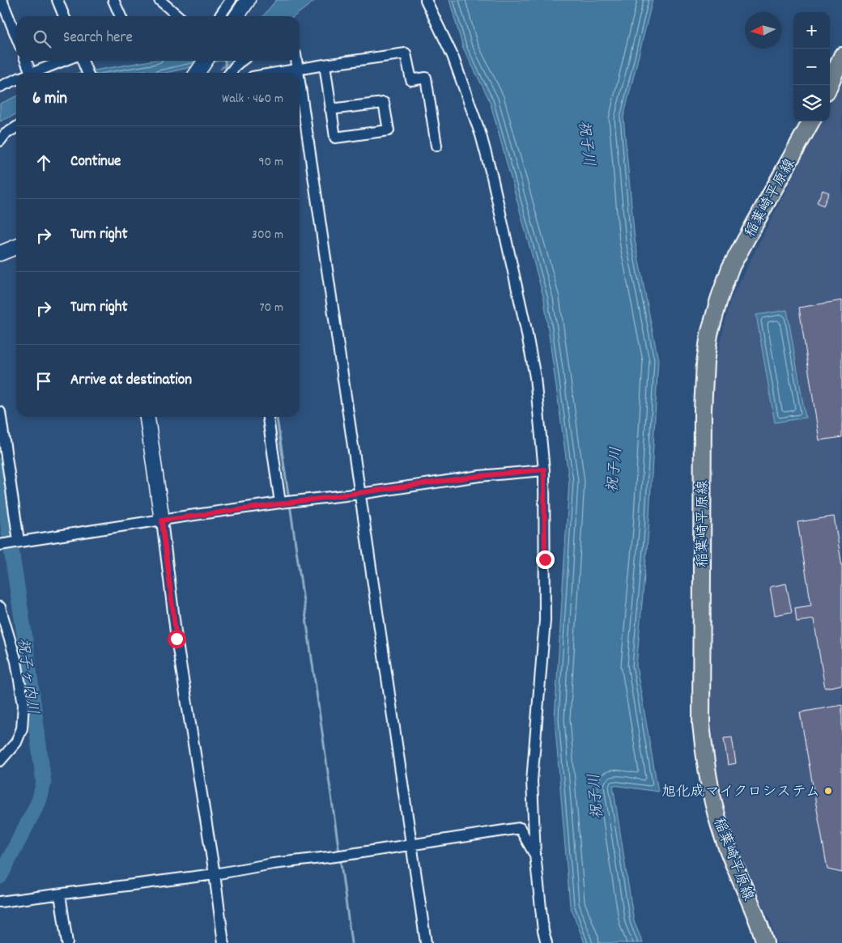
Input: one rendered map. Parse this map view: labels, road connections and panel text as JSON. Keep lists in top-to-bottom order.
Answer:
{
  "streets": {
    "main road": ["稲葉崎平原線"]
  },
  "water": ["祝子川", "祝子ヶ内川"],
  "places": ["旭化成マイクロシステム"],
  "north": "left",
  "page": {
    "map_buttons": ["+", "−"],
    "search": "Search here",
    "heading": ["6 min", "Walk · 460 m"],
    "list": [
      ["Continue", "90 m"],
      ["Turn right", "300 m"],
      ["Turn right", "70 m"],
      "Arrive at destination"
    ]
  }
}
